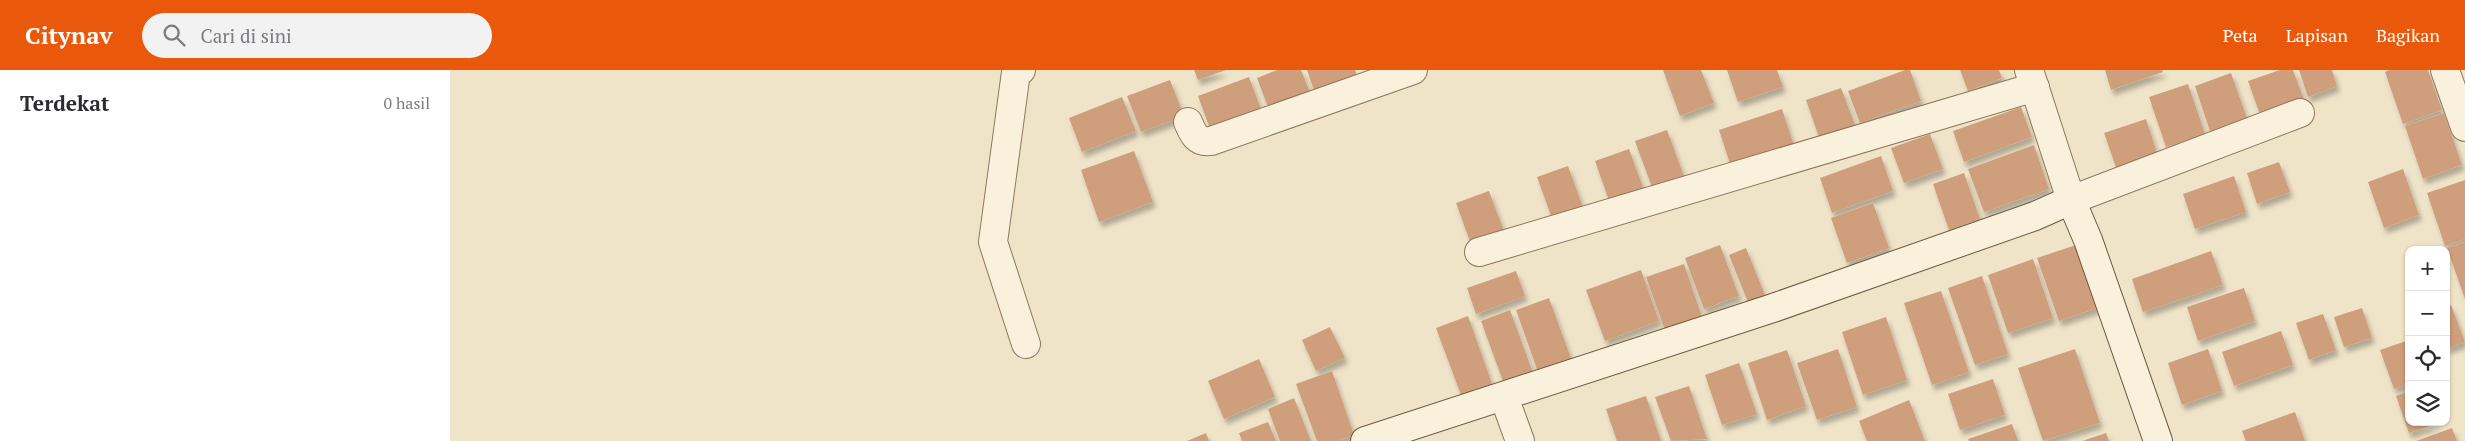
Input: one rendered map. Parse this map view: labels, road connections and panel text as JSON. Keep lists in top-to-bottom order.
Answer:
{
  "page": {
    "header": "Citynav",
    "search": "Cari di sini",
    "nav": ["Peta", "Lapisan", "Bagikan"],
    "heading": ["Terdekat", "0 hasil"],
    "map_buttons": ["+", "−"]
  }
}
